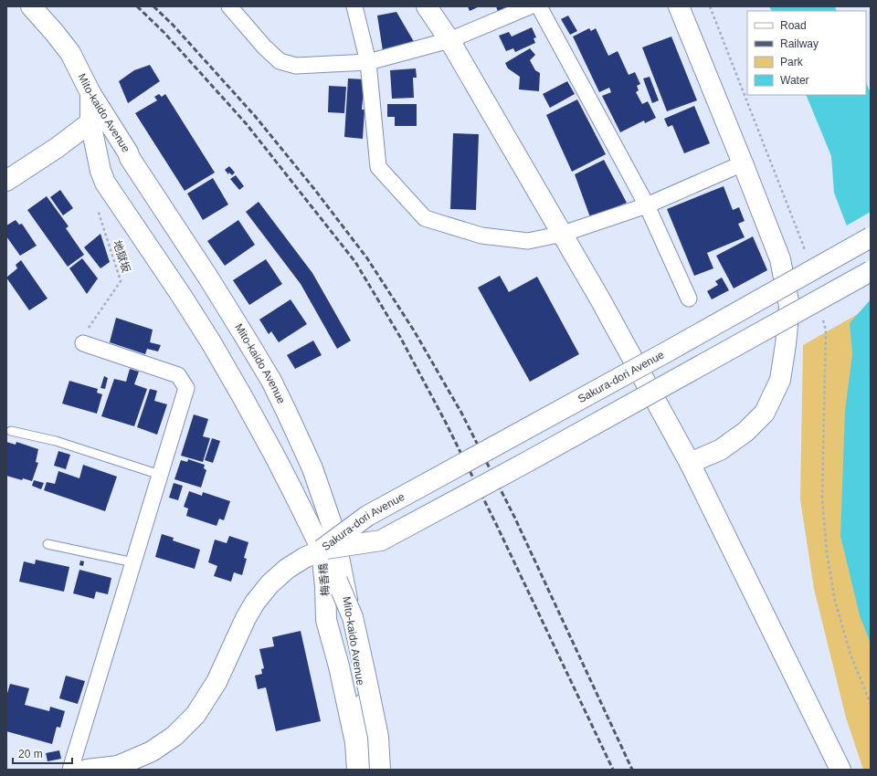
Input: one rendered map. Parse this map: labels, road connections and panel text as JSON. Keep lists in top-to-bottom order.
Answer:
{
  "streets": {
    "street": ["Mito-kaido Avenue", "Sakura-dori Avenue", "梅香橋"],
    "path": ["地獄坂"]
  },
  "crossings": [
    ["Sakura-dori Avenue", "梅香橋"]
  ],
  "legend": [
    "Road",
    "Railway",
    "Park",
    "Water"
  ],
  "scale_bar": "20 m"
}
